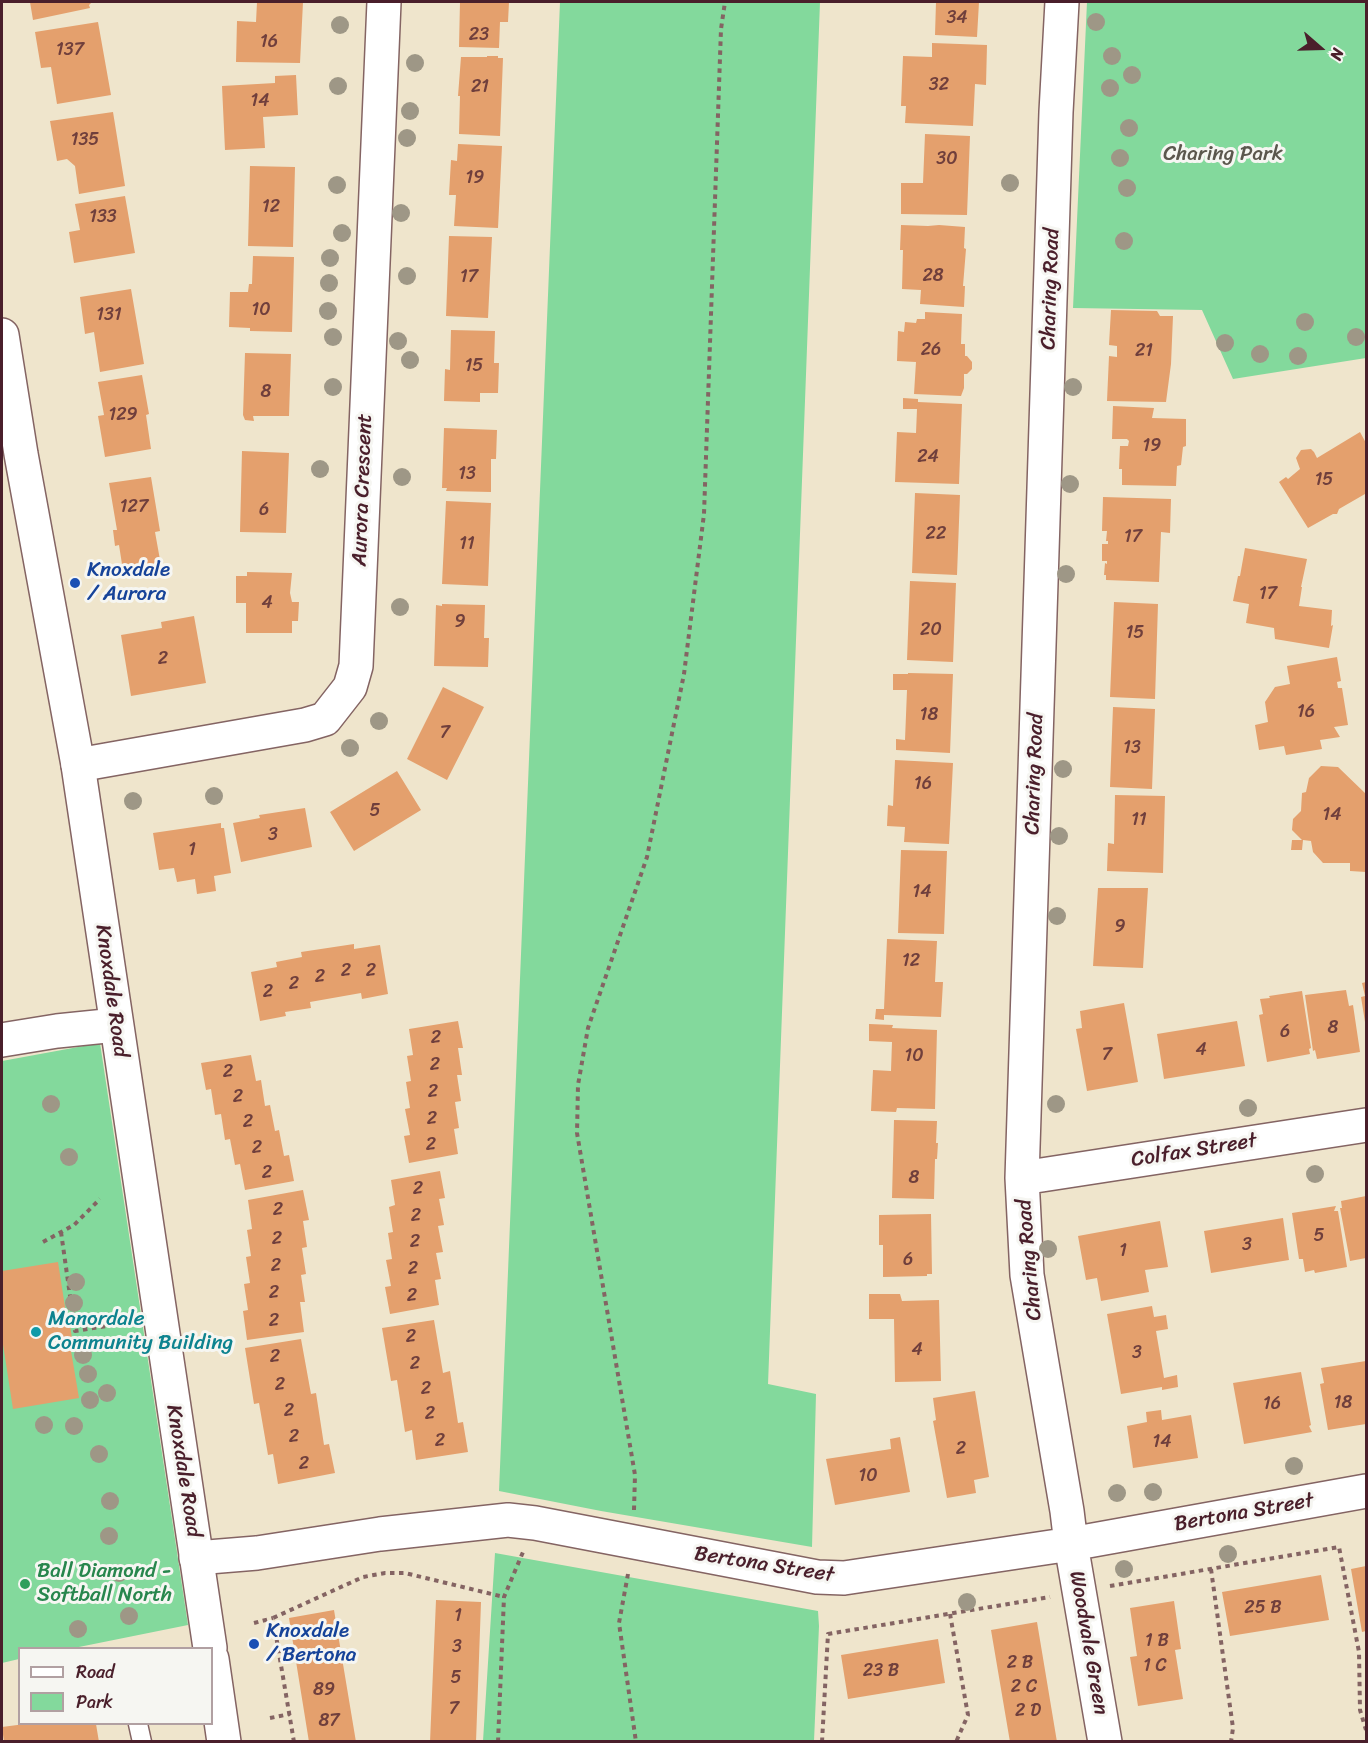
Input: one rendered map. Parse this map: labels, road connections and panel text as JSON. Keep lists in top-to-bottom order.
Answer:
{
  "streets": {
    "street": [
      "Charing Road",
      "Aurora Crescent",
      "Knoxdale Road",
      "Colfax Street",
      "Bertona Street",
      "Woodvale Green"
    ]
  },
  "crossings": [
    ["Charing Road", "Colfax Street"],
    ["Charing Road", "Bertona Street"],
    ["Charing Road", "Woodvale Green"],
    ["Aurora Crescent", "Knoxdale Road"],
    ["Knoxdale Road", "Bertona Street"],
    ["Bertona Street", "Woodvale Green"]
  ],
  "parks": ["Charing Park"],
  "places": [
    "Knoxdale / Aurora",
    "Manordale Community Building",
    "Ball Diamond - Softball North",
    "Knoxdale / Bertona"
  ],
  "house_numbers": [
    "34",
    "23",
    "16",
    "137",
    "32",
    "21",
    "14",
    "135",
    "30",
    "19",
    "12",
    "133",
    "28",
    "17",
    "10",
    "131",
    "26",
    "21",
    "15",
    "8",
    "129",
    "19",
    "24",
    "13",
    "15",
    "127",
    "6",
    "22",
    "17",
    "11",
    "17",
    "4",
    "9",
    "20",
    "15",
    "2",
    "16",
    "18",
    "7",
    "13",
    "16",
    "5",
    "14",
    "11",
    "3",
    "1",
    "14",
    "9",
    "12",
    "2",
    "2",
    "2",
    "2",
    "2",
    "8",
    "6",
    "2",
    "4",
    "7",
    "10",
    "2",
    "2",
    "2",
    "2",
    "2",
    "2",
    "2",
    "2",
    "2",
    "8",
    "2",
    "2",
    "2",
    "5",
    "2",
    "2",
    "3",
    "1",
    "6",
    "2",
    "2",
    "2",
    "2",
    "2",
    "2",
    "4",
    "3",
    "2",
    "2",
    "2",
    "2",
    "18",
    "16",
    "2",
    "2",
    "2",
    "2",
    "14",
    "2",
    "2",
    "10",
    "25 B",
    "1",
    "1 B",
    "3",
    "2 B",
    "1 C",
    "23 B",
    "5",
    "2 C",
    "89",
    "7",
    "2 D",
    "87"
  ],
  "legend": ["Road", "Park"],
  "north": "right"
}
